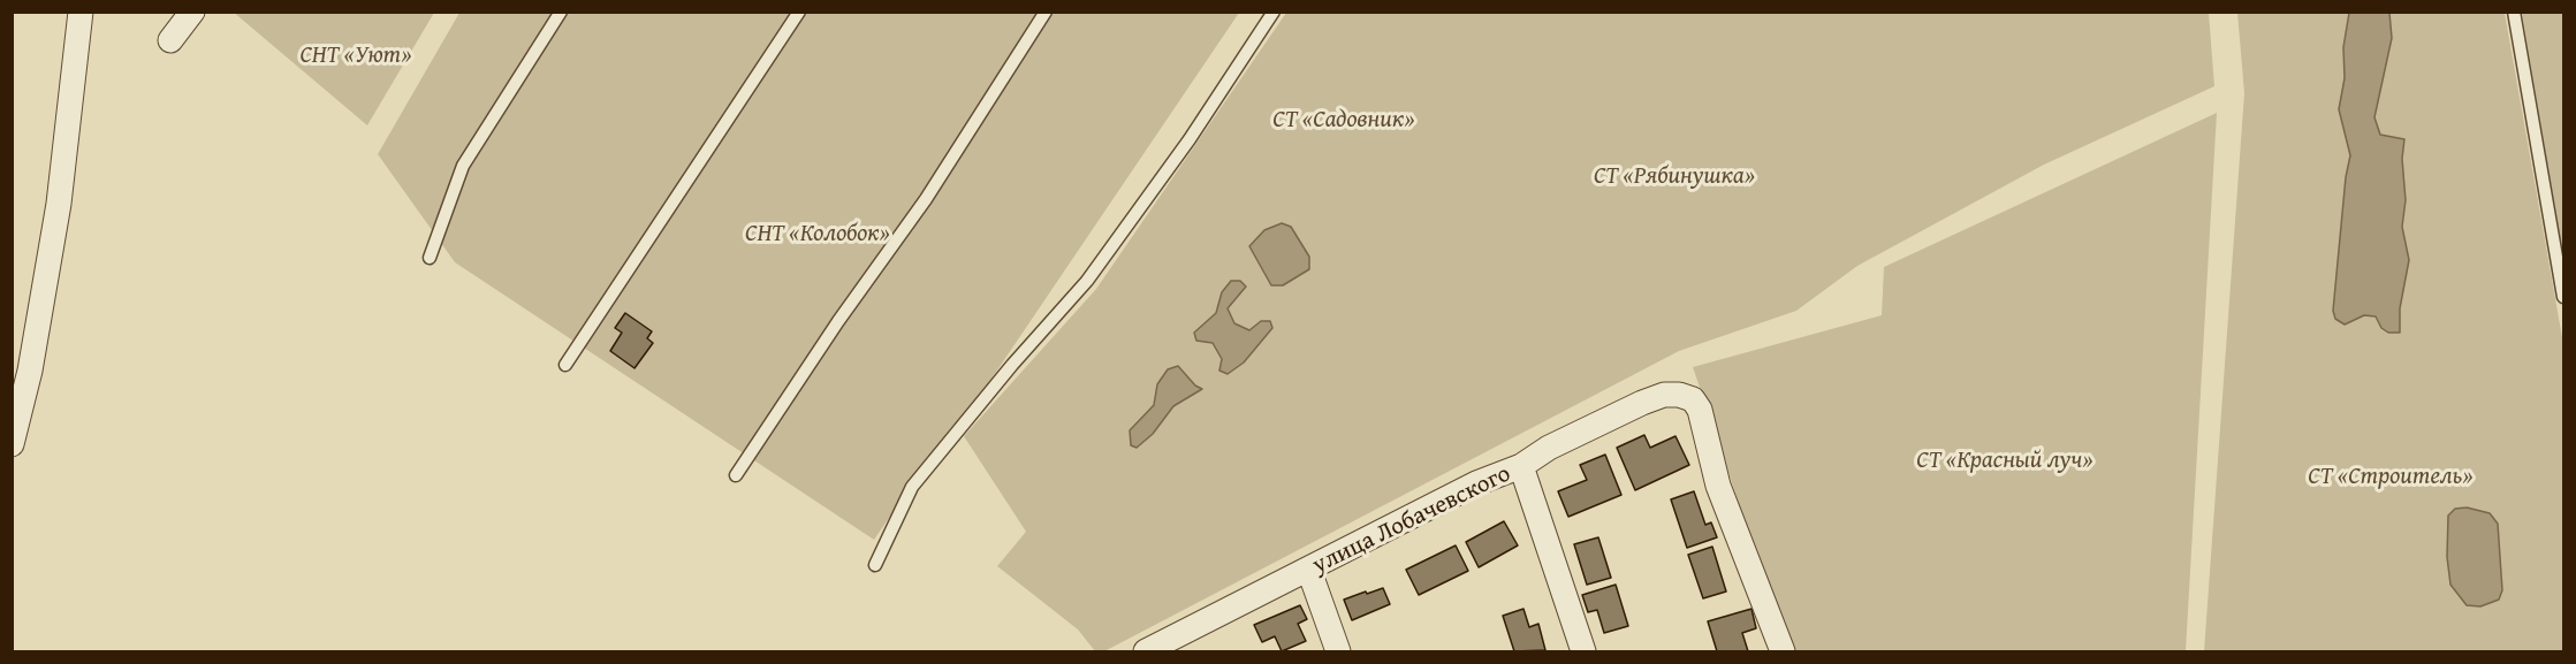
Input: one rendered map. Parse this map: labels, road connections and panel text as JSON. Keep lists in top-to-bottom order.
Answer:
{
  "streets": {
    "street": ["улица Лобачевского"]
  },
  "parks": [
    "СНТ «Уют»",
    "СТ «Садовник»",
    "СТ «Рябинушка»",
    "СНТ «Колобок»",
    "СТ «Красный луч»",
    "СТ «Строитель»"
  ]
}
